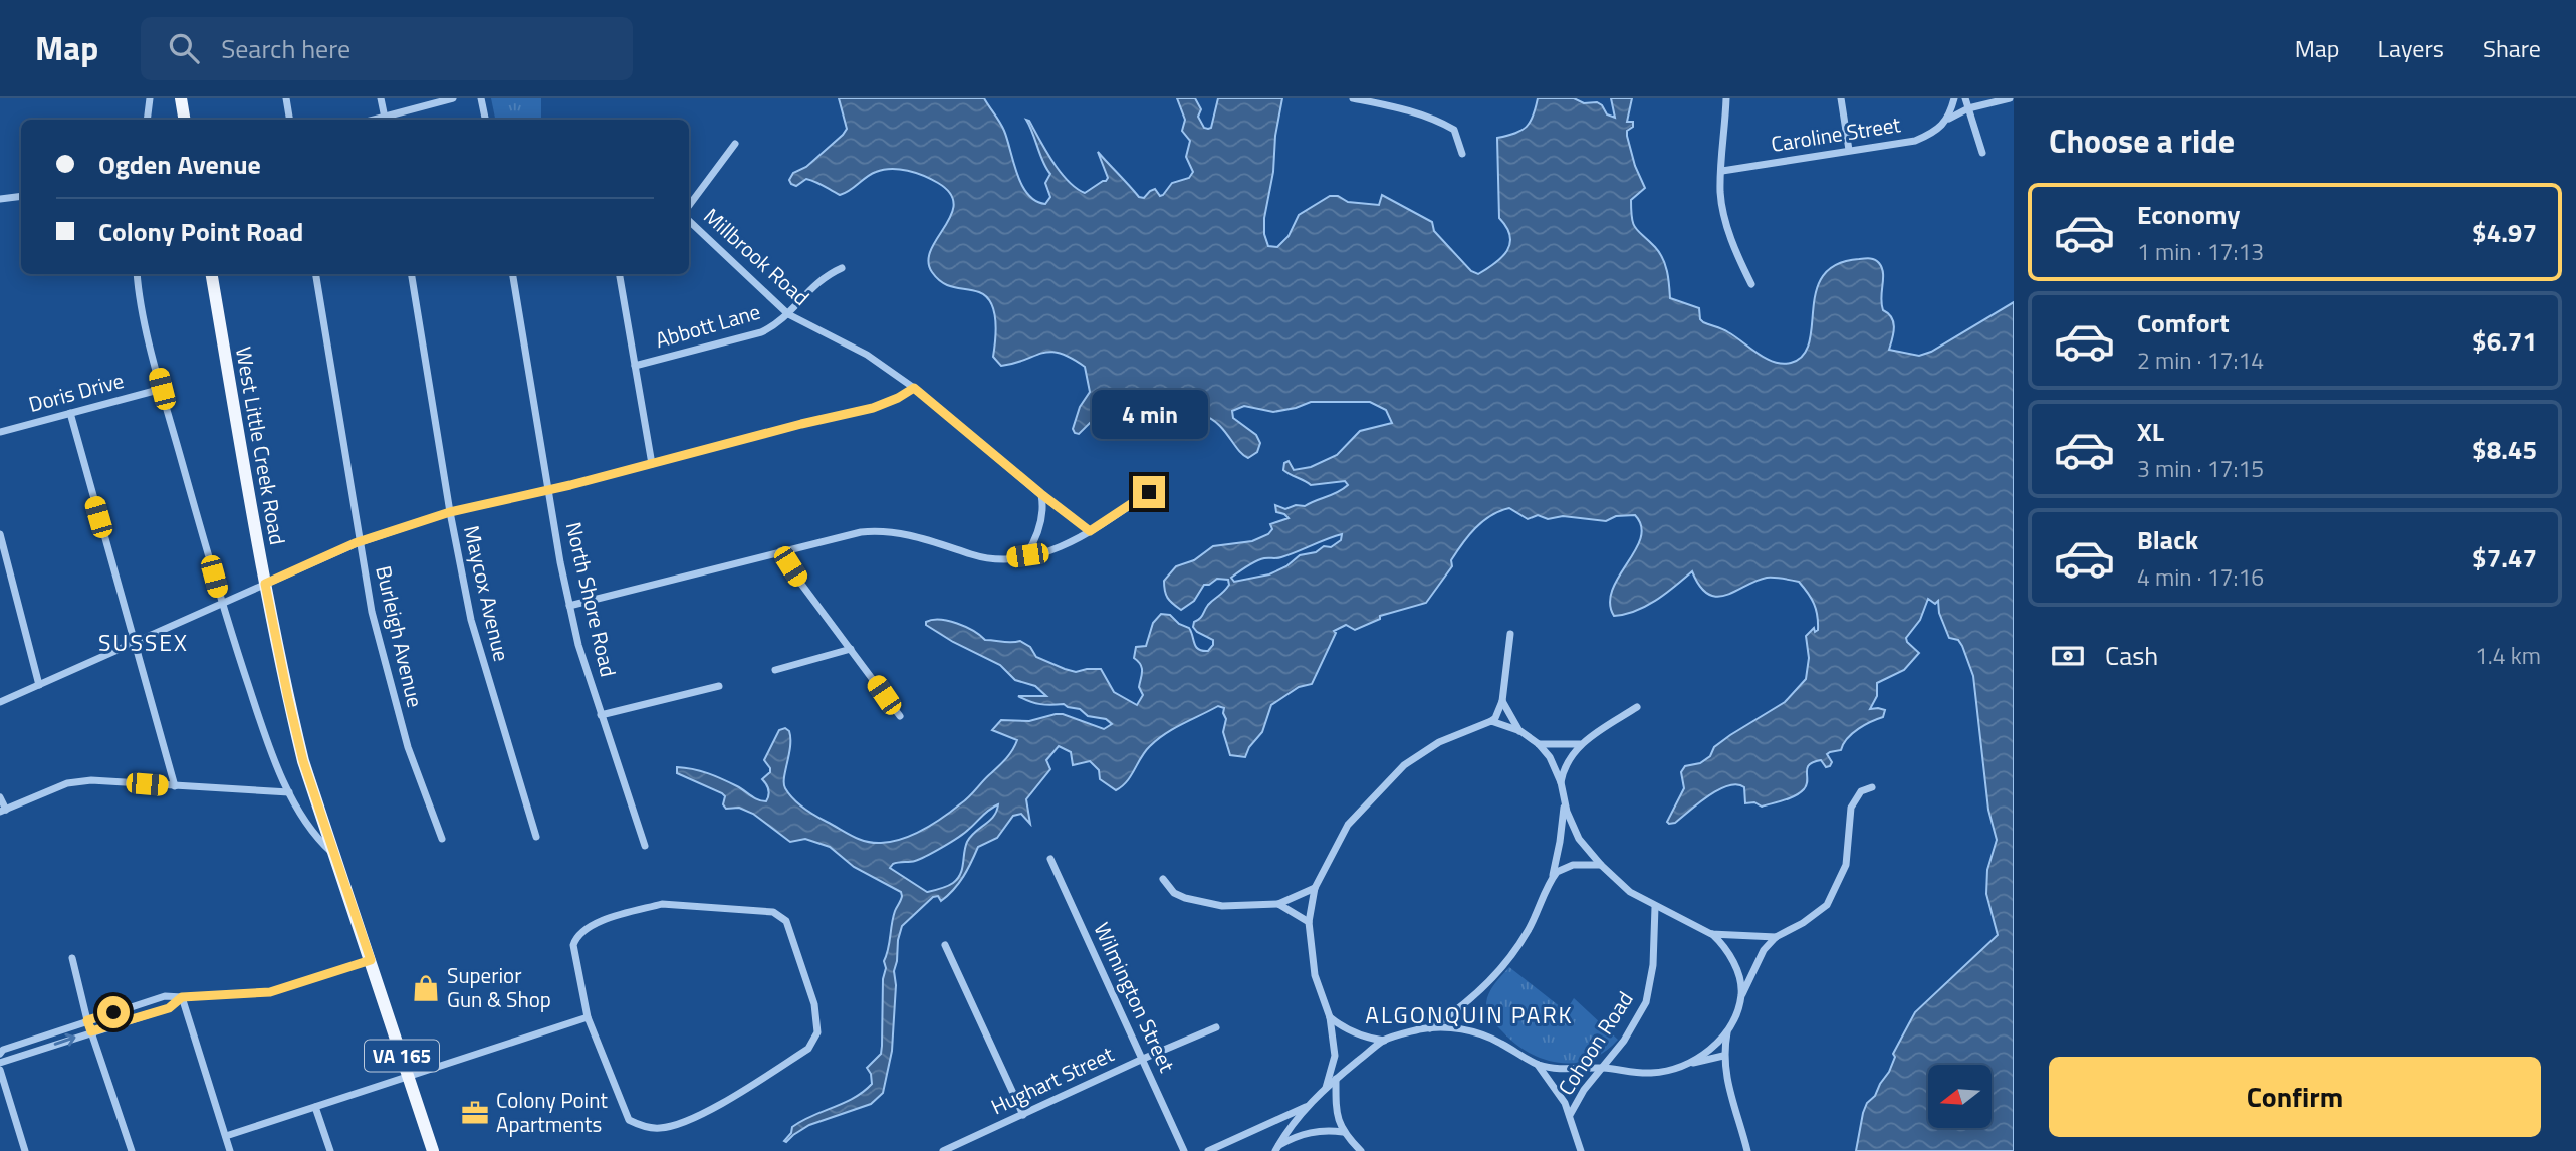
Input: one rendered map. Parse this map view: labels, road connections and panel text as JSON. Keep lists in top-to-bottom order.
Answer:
{
  "streets": {
    "main road": ["West Little Creek Road", "VA 165"],
    "street": [
      "Caroline Street",
      "Millbrook Road",
      "Abbott Lane",
      "Doris Drive",
      "Maycox Avenue",
      "North Shore Road",
      "Burleigh Avenue",
      "Wilmington Street",
      "Cohoon Road",
      "Hughart Street"
    ]
  },
  "crossings": [
    ["Millbrook Road", "Abbott Lane"],
    ["Wilmington Street", "Hughart Street"]
  ],
  "districts": ["SUSSEX", "ALGONQUIN PARK"],
  "places": {
    "shop": ["Superior Gun & Shop"],
    "office": ["Colony Point Apartments"]
  },
  "north": "left",
  "page": {
    "header": "Map",
    "search": "Search here",
    "nav": ["Map", "Layers", "Share"],
    "heading": "Choose a ride",
    "banner": ["Ogden Avenue", "Colony Point Road"],
    "list": [
      {
        "name": "Economy",
        "note": "1 min · 17:13",
        "value": "$4.97"
      },
      {
        "name": "Comfort",
        "note": "2 min · 17:14",
        "value": "$6.71"
      },
      {
        "name": "XL",
        "note": "3 min · 17:15",
        "value": "$8.45"
      },
      {
        "name": "Black",
        "note": "4 min · 17:16",
        "value": "$7.47"
      }
    ],
    "bubble": "4 min",
    "pay": ["Cash", "1.4 km"],
    "buttons": "Confirm"
  }
}
